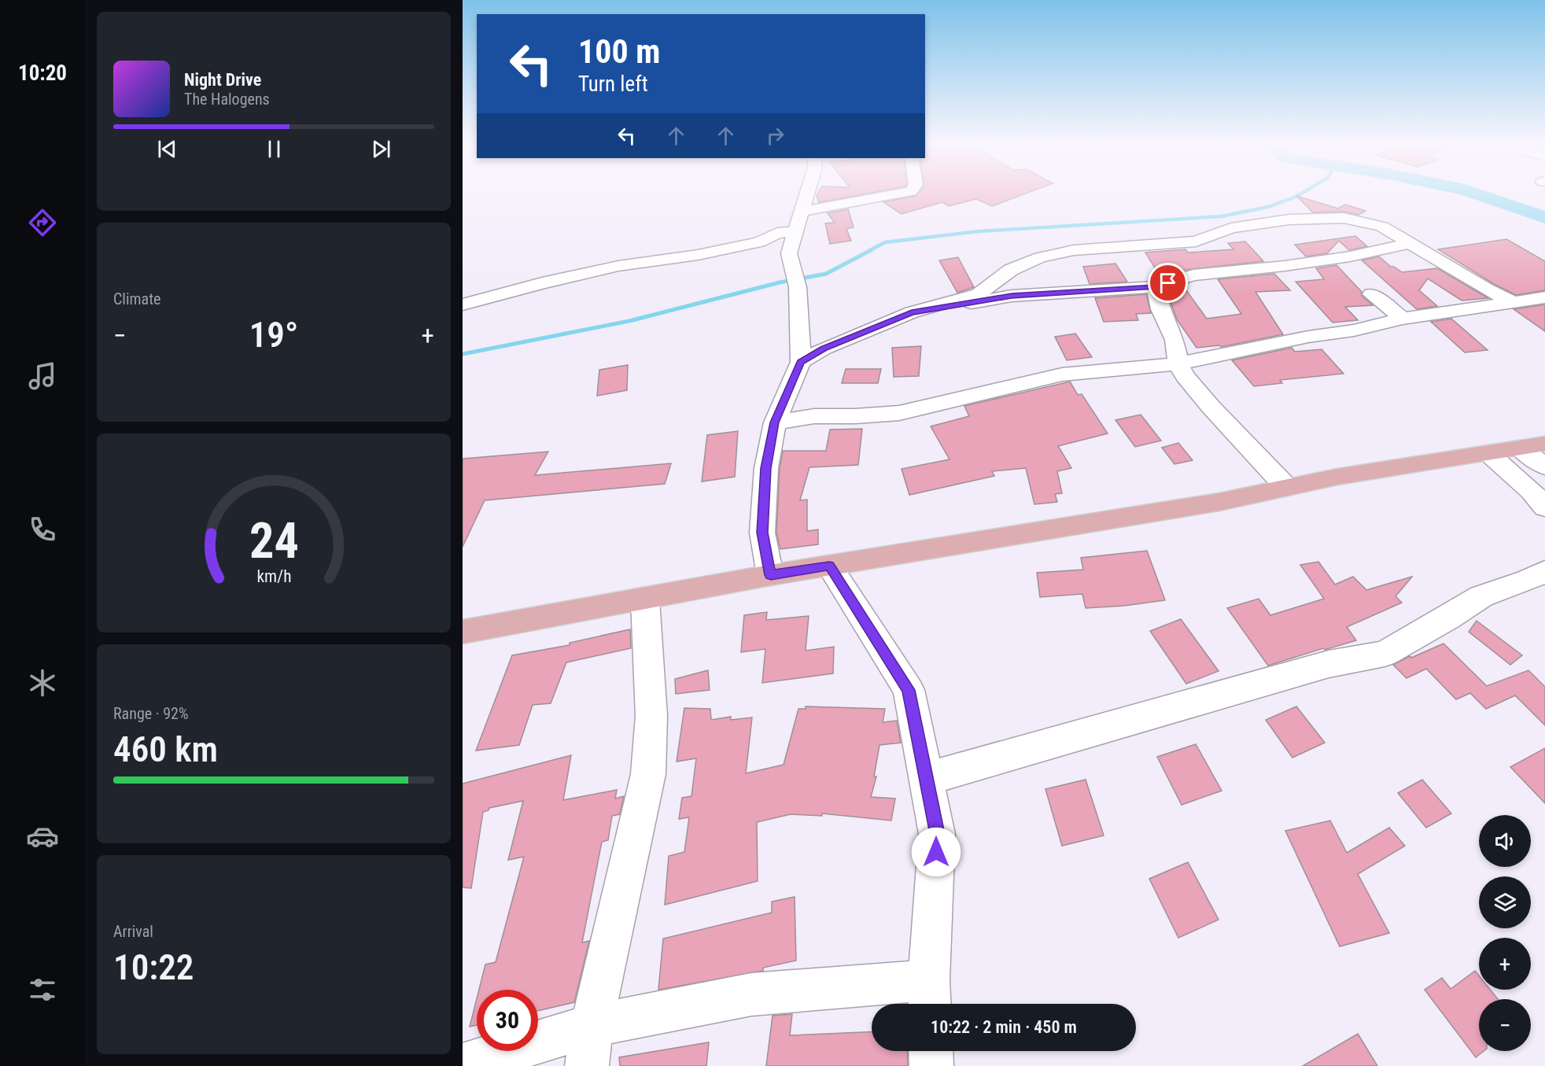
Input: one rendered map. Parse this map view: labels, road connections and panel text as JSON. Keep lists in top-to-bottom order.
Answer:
{
  "page": {
    "tabs": "10:20",
    "turn": ["100 m", "Turn left"],
    "song": ["Night Drive", "The Halogens"],
    "tile": [
      "Climate",
      ["Range · 92%", "460 km"],
      ["Arrival", "10:22"]
    ],
    "heat": ["−", "19°", "+"],
    "map_buttons": ["+", "−"],
    "limit": "30",
    "trip": "10:22 · 2 min · 450 m",
    "gauge": ["24", "km/h"]
  }
}
